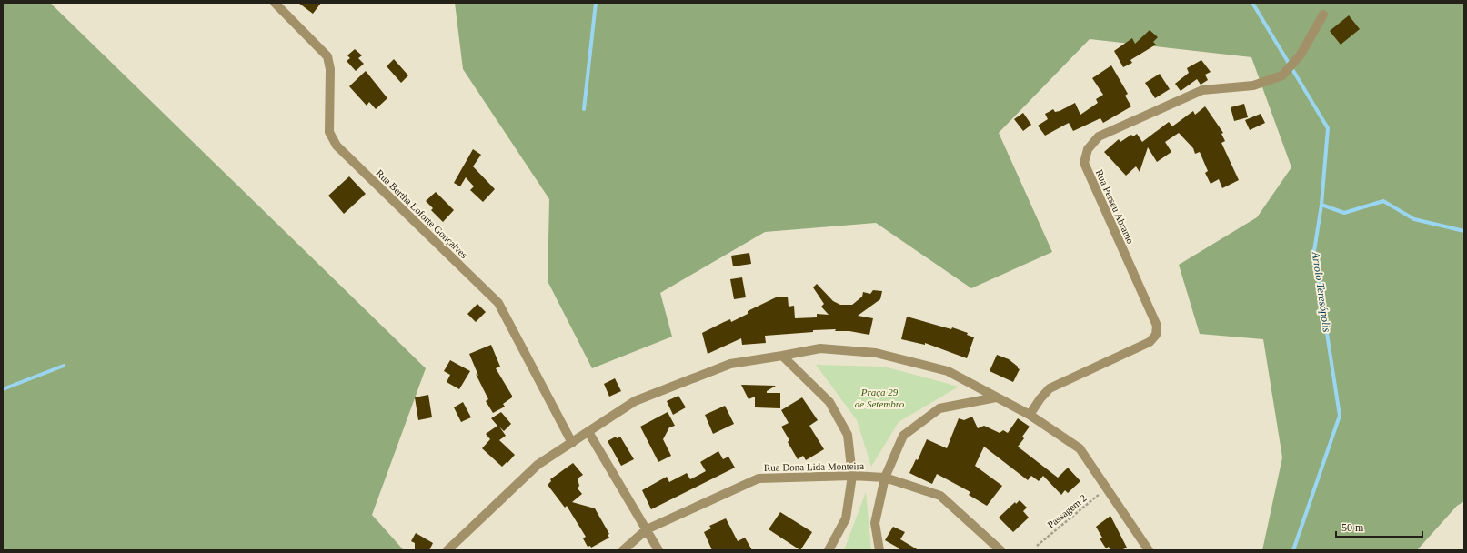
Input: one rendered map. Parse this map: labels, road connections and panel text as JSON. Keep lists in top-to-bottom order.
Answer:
{
  "streets": {
    "street": ["Rua Perseu Abramo", "Rua Bertha Loforte Gonçalves", "Rua Dona Lida Monteira"],
    "path": ["Passagem 2"]
  },
  "water": ["Arroio Teresópolis"],
  "parks": ["Praça 29 de Setembro"],
  "scale_bar": "50 m"
}
